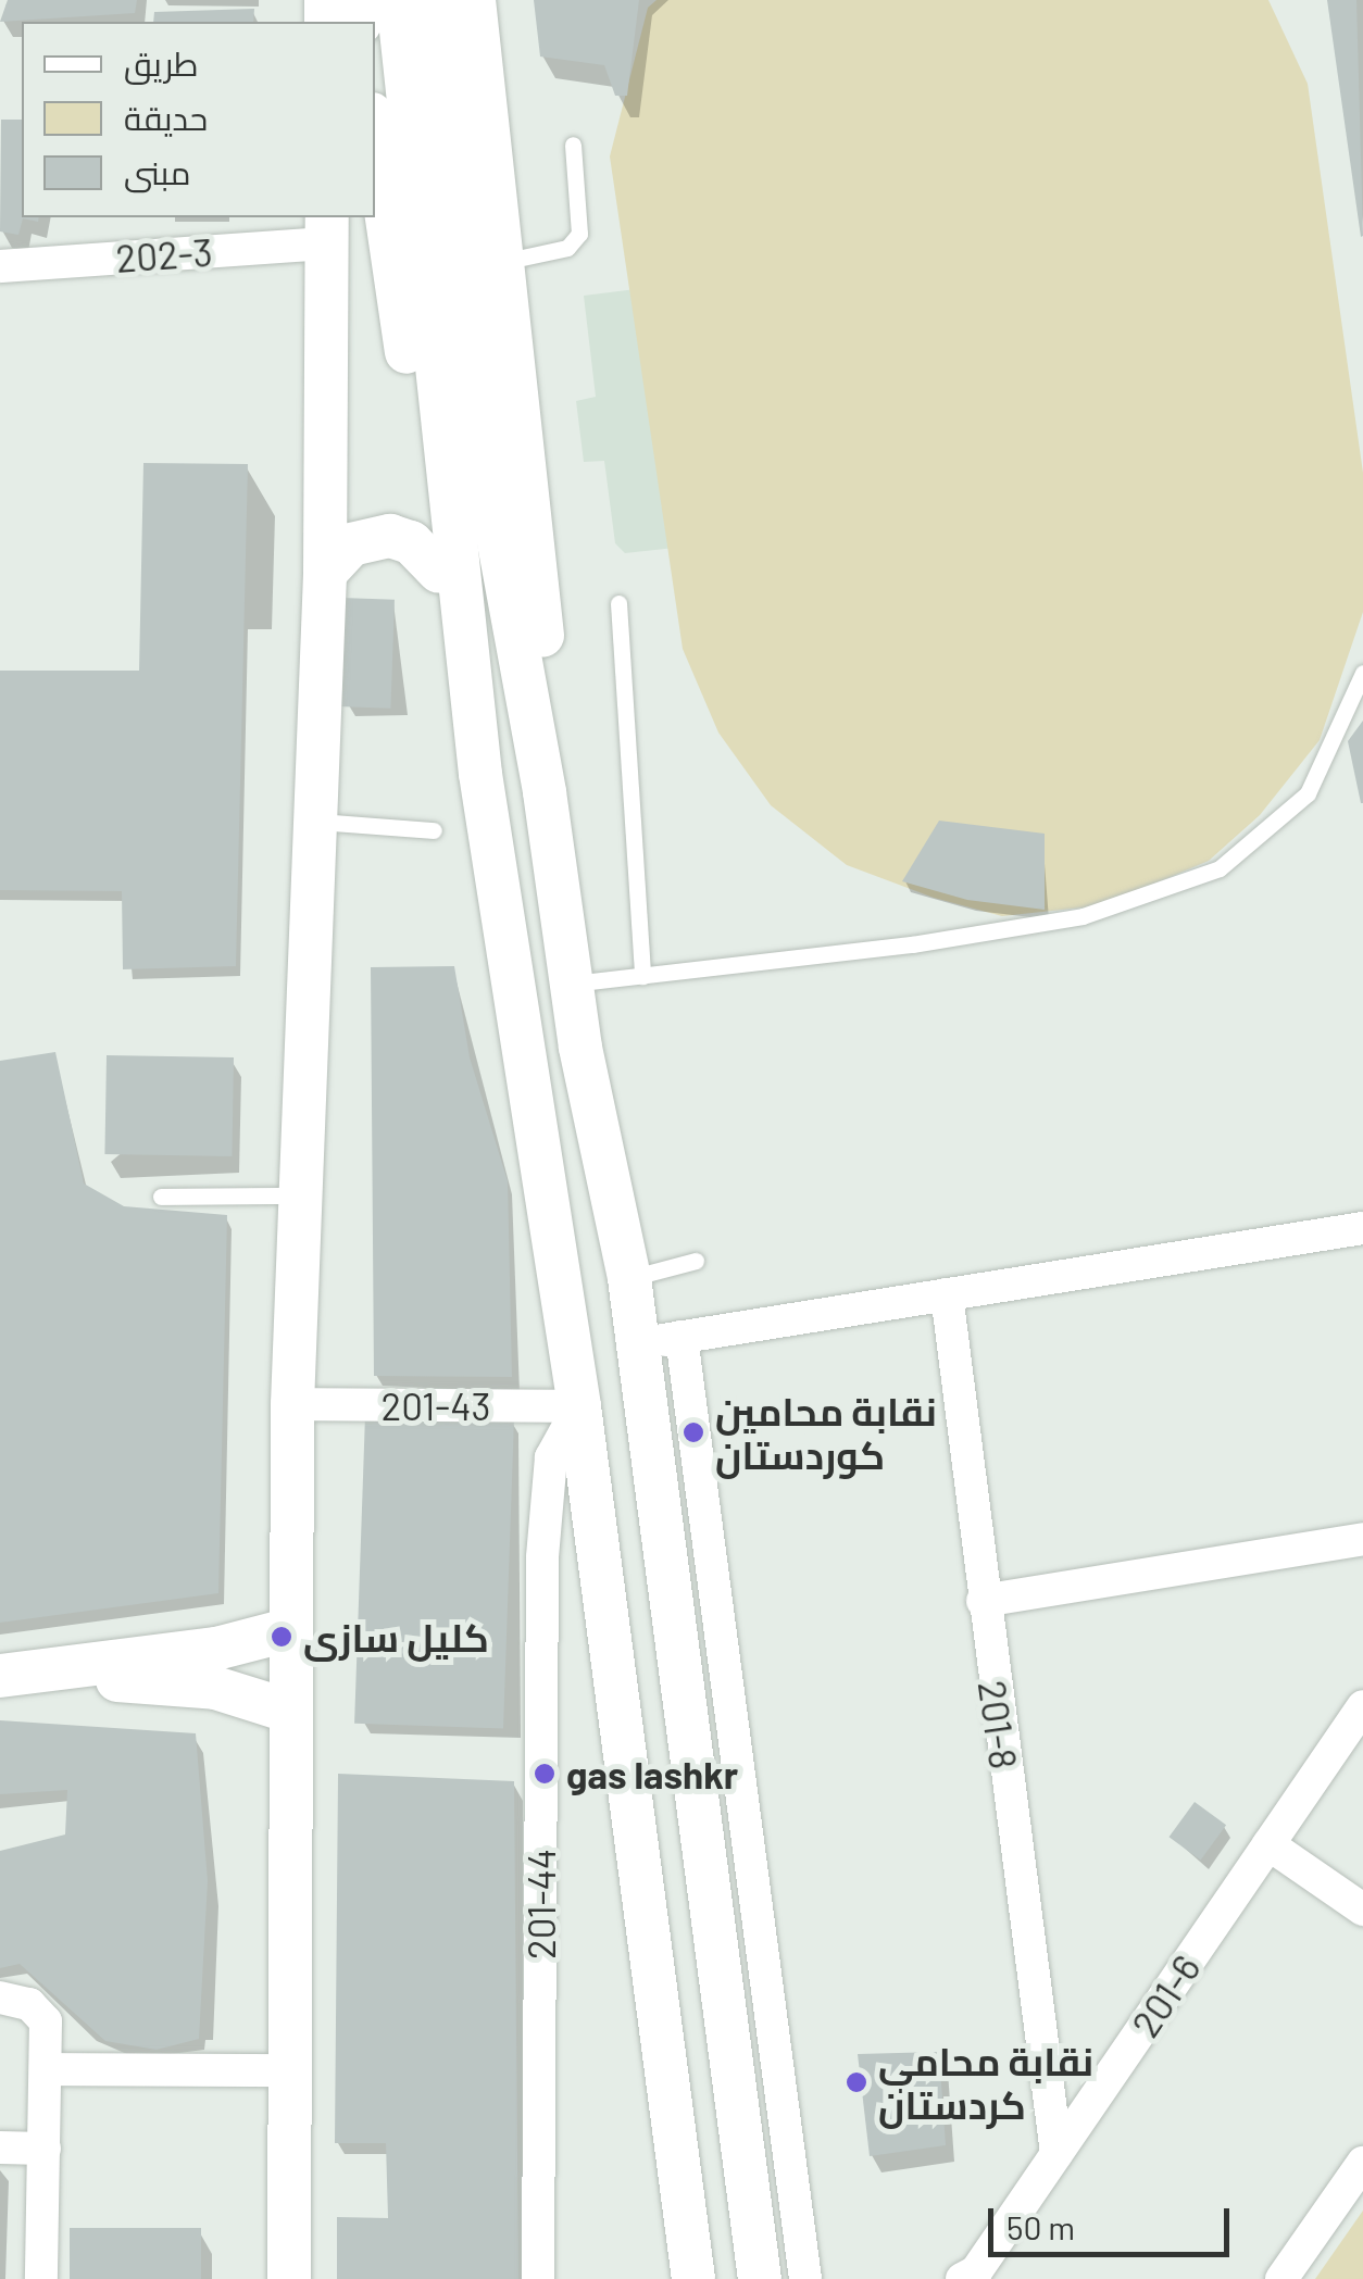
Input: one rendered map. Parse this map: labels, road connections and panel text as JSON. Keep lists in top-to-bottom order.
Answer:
{
  "streets": {
    "street": [
      "202-3",
      "201-43",
      "201-8",
      "201-44",
      "201-6"
    ]
  },
  "crossings": [
    ["201-43", "201-44"],
    ["201-8", "201-6"]
  ],
  "places": [
    "نقابة محامين كوردستان",
    "کلیل سازی",
    "gas lashkr",
    "نقابة محامي كردستان"
  ],
  "legend": ["طريق", "حديقة", "مبنى"],
  "scale_bar": "50 m"
}
